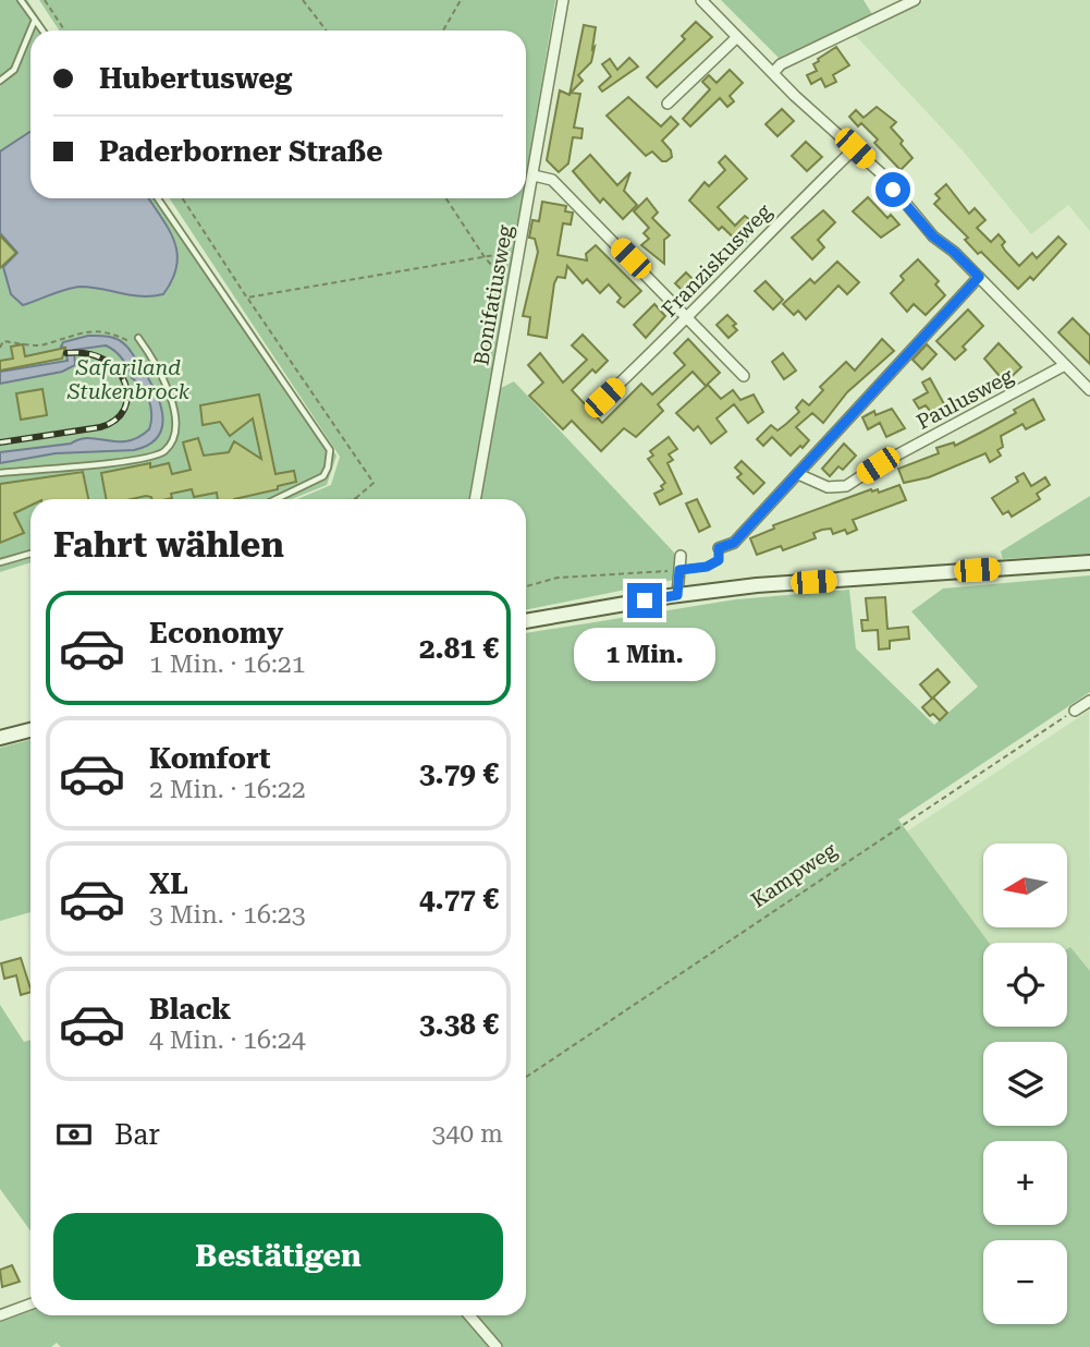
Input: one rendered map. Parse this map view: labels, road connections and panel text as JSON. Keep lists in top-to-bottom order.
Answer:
{
  "streets": {
    "street": ["Franziskusweg", "Bonifatiusweg", "Paulusweg"],
    "path": ["Kampweg"]
  },
  "parks": ["Safariland Stukenbrock"],
  "north": "left",
  "page": {
    "banner": ["Hubertusweg", "Paderborner Straße"],
    "heading": "Fahrt wählen",
    "list": [
      {
        "name": "Economy",
        "note": "1 Min. · 16:21",
        "value": "2.81 €"
      },
      {
        "name": "Komfort",
        "note": "2 Min. · 16:22",
        "value": "3.79 €"
      },
      {
        "name": "XL",
        "note": "3 Min. · 16:23",
        "value": "4.77 €"
      },
      {
        "name": "Black",
        "note": "4 Min. · 16:24",
        "value": "3.38 €"
      }
    ],
    "bubble": "1 Min.",
    "map_buttons": ["+", "−"],
    "pay": ["Bar", "340 m"],
    "buttons": "Bestätigen"
  }
}
